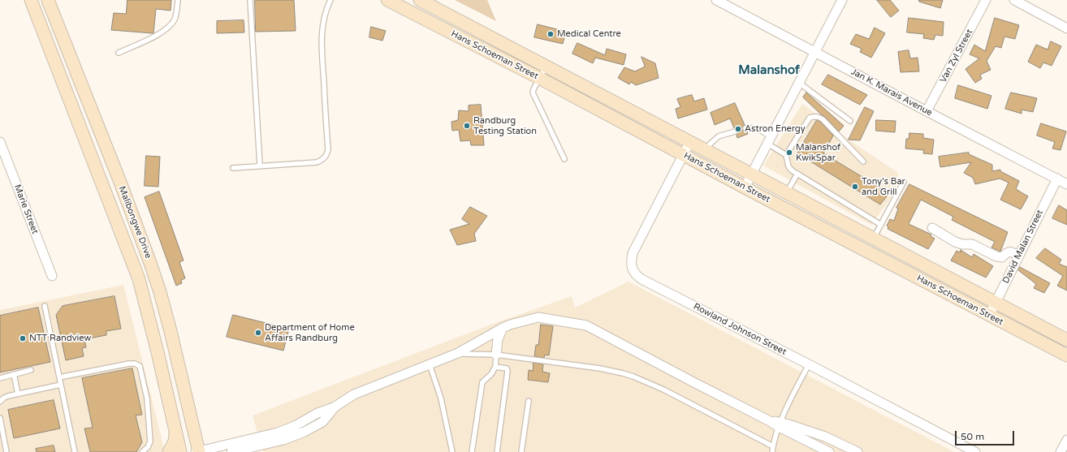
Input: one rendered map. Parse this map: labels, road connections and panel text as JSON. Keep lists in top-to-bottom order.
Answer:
{
  "streets": {
    "main road": ["Hans Schoeman Street", "Malibongwe Drive"],
    "street": [
      "Van Zyl Street",
      "Jan K. Marais Avenue",
      "Marie Street",
      "David Malan Street",
      "Rowland Johnson Street"
    ]
  },
  "crossings": [
    ["Hans Schoeman Street", "David Malan Street"],
    ["Hans Schoeman Street", "Rowland Johnson Street"],
    ["Van Zyl Street", "Jan K. Marais Avenue"],
    ["Jan K. Marais Avenue", "David Malan Street"]
  ],
  "districts": ["Malanshof"],
  "places": [
    "Medical Centre",
    "Randburg Testing Station",
    "Astron Energy",
    "Malanshof KwikSpar",
    "Tony's Bar and Grill",
    "Department of Home Affairs Randburg",
    "NTT Randview"
  ],
  "scale_bar": "50 m"
}
